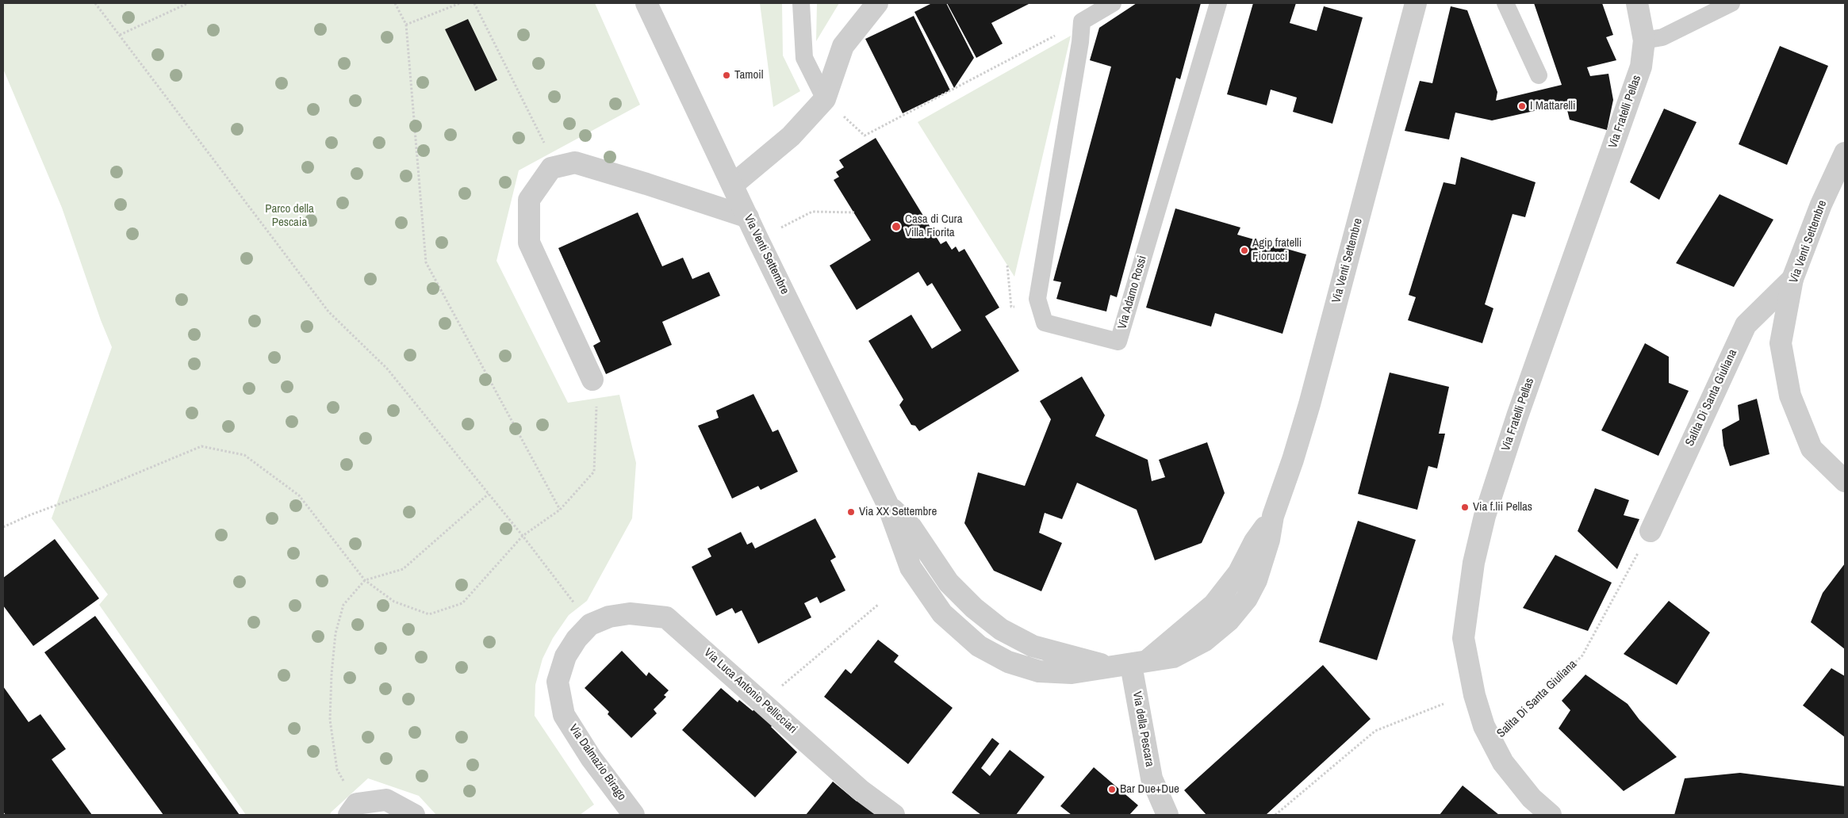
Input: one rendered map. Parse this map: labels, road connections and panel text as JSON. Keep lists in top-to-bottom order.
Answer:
{
  "streets": {
    "street": [
      "Via Fratelli Pellas",
      "Via Venti Settembre",
      "Salita Di Santa Giuliana",
      "Via Luca Antonio Pellicciari",
      "Via della Pescara",
      "Via Dalmazio Birago"
    ],
    "lane": ["Via Adamo Rossi"]
  },
  "crossings": [
    ["Via Fratelli Pellas", "Salita Di Santa Giuliana"],
    ["Via Venti Settembre", "Salita Di Santa Giuliana"],
    ["Via Venti Settembre", "Via della Pescara"],
    ["Via Luca Antonio Pellicciari", "Via Dalmazio Birago"]
  ],
  "parks": ["Parco della Pescaia"],
  "places": [
    "Tamoil",
    "I Mattarelli",
    "Casa di Cura Villa Fiorita",
    "Agip fratelli Fiorucci",
    "Via f.lii Pellas",
    "Via XX Settembre",
    "Bar Due+Due"
  ]
}
